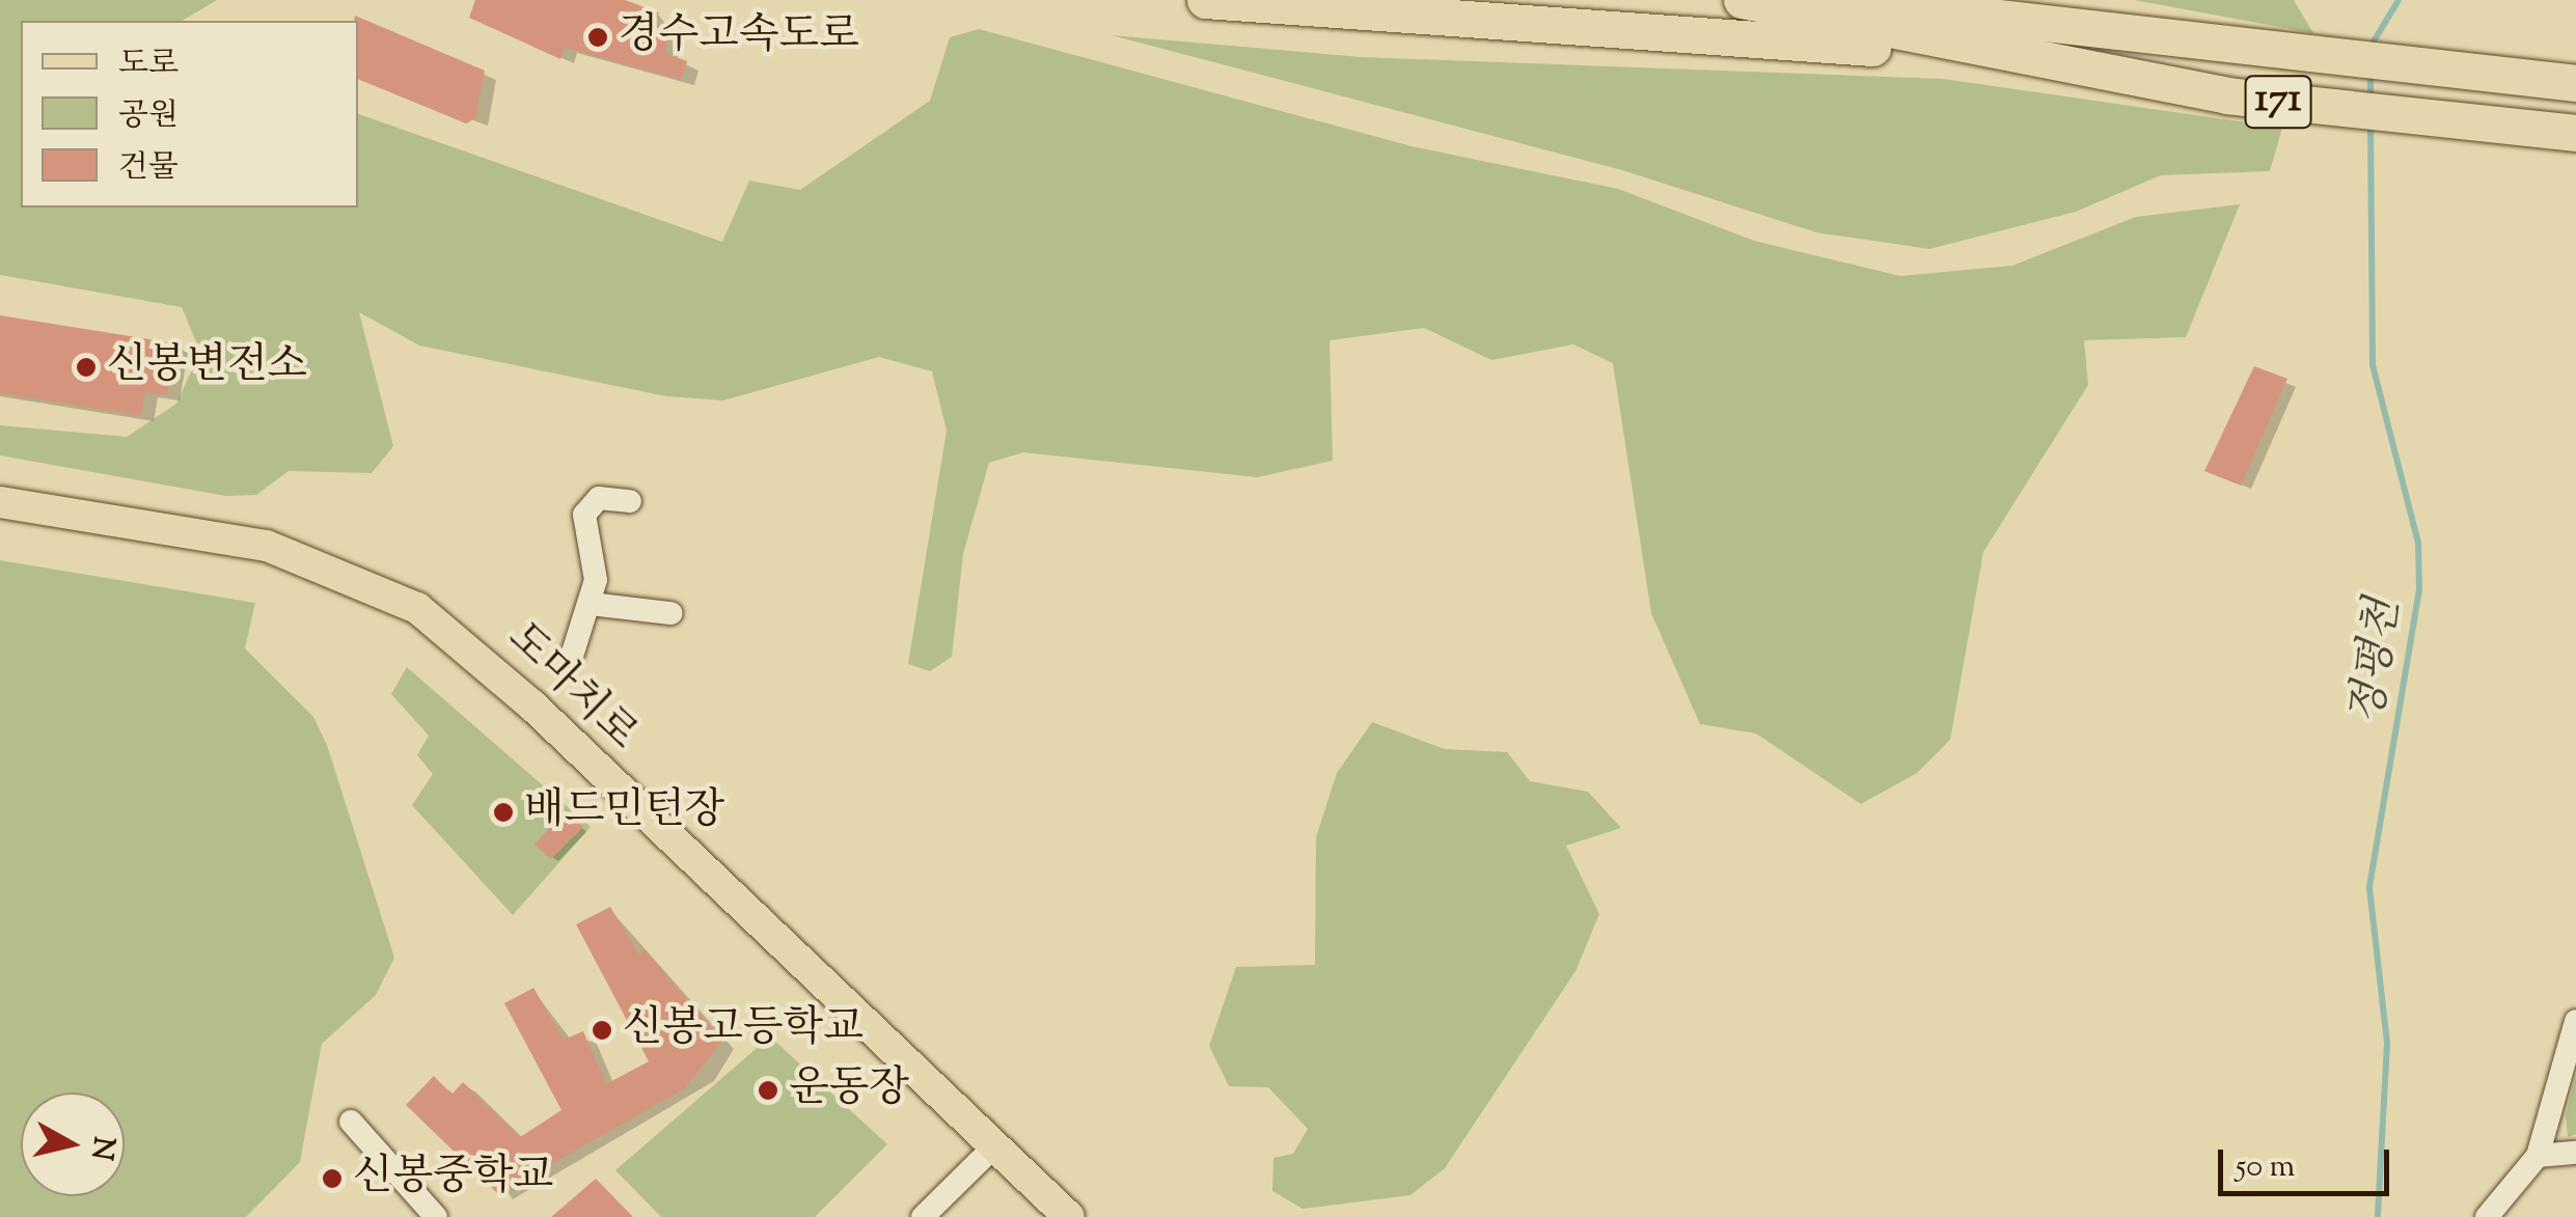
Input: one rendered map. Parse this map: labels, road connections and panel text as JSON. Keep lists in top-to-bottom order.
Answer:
{
  "streets": {
    "highway": ["171"],
    "main road": ["도마치로"]
  },
  "water": ["정평천"],
  "places": [
    "경수고속도로",
    "신봉변전소",
    "배드민턴장",
    "신봉고등학교",
    "운동장",
    "신봉중학교"
  ],
  "legend": ["도로", "공원", "건물"],
  "scale_bar": "50 m",
  "north": "right"
}
